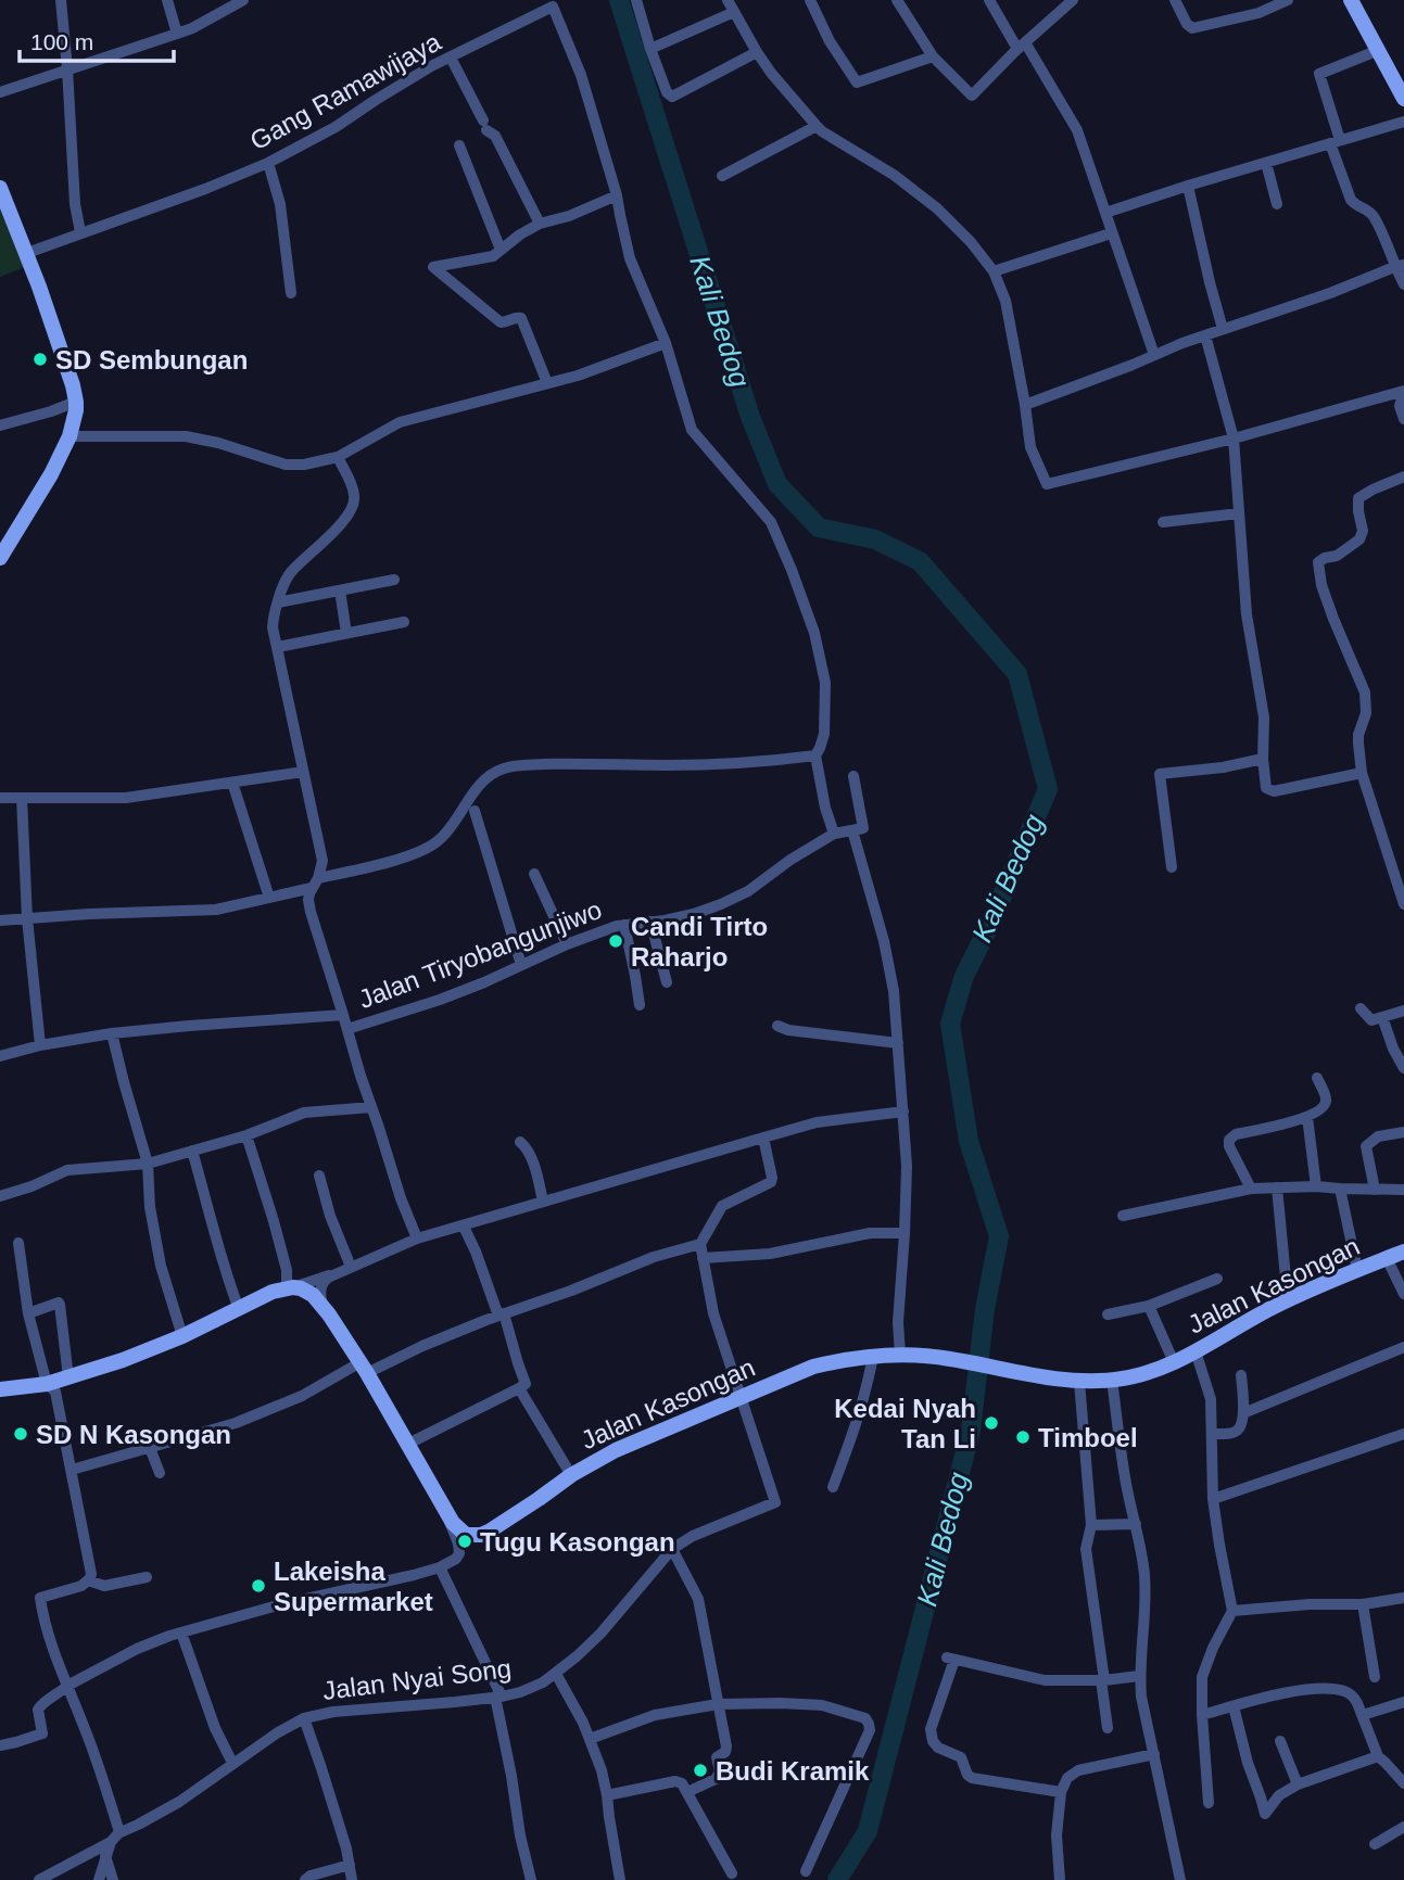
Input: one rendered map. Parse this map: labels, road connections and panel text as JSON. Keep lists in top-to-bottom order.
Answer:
{
  "streets": {
    "main road": ["Jalan Kasongan"],
    "street": ["Gang Ramawijaya", "Jalan Tiryobangunjiwo", "Jalan Nyai Song"]
  },
  "crossings": [
    ["Jalan Kasongan", "Jalan Nyai Song"]
  ],
  "water": ["Kali Bedog"],
  "places": [
    "SD Sembungan",
    "Candi Tirto Raharjo",
    "Kedai Nyah Tan Li",
    "SD N Kasongan",
    "Timboel",
    "Tugu Kasongan",
    "Lakeisha Supermarket",
    "Budi Kramik"
  ],
  "scale_bar": "100 m"
}
